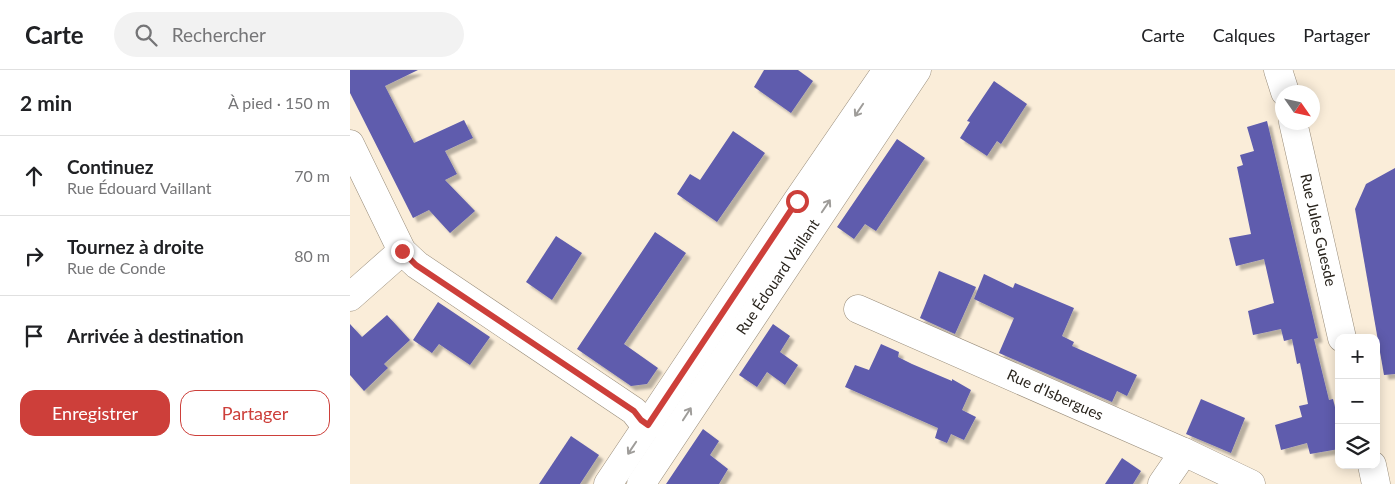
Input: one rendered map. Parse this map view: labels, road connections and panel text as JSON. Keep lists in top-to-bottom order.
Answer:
{
  "streets": {
    "street": ["Rue Jules Guesde", "Rue Édouard Vaillant", "Rue d'Isbergues"]
  },
  "north": "bottom right",
  "page": {
    "header": "Carte",
    "search": "Rechercher",
    "nav": ["Carte", "Calques", "Partager"],
    "heading": ["2 min", "À pied · 150 m"],
    "list": [
      ["Continuez", "Rue Édouard Vaillant", "70 m"],
      ["Tournez à droite", "Rue de Conde", "80 m"],
      "Arrivée à destination"
    ],
    "map_buttons": ["+", "−"],
    "buttons": ["Enregistrer", "Partager"]
  }
}
